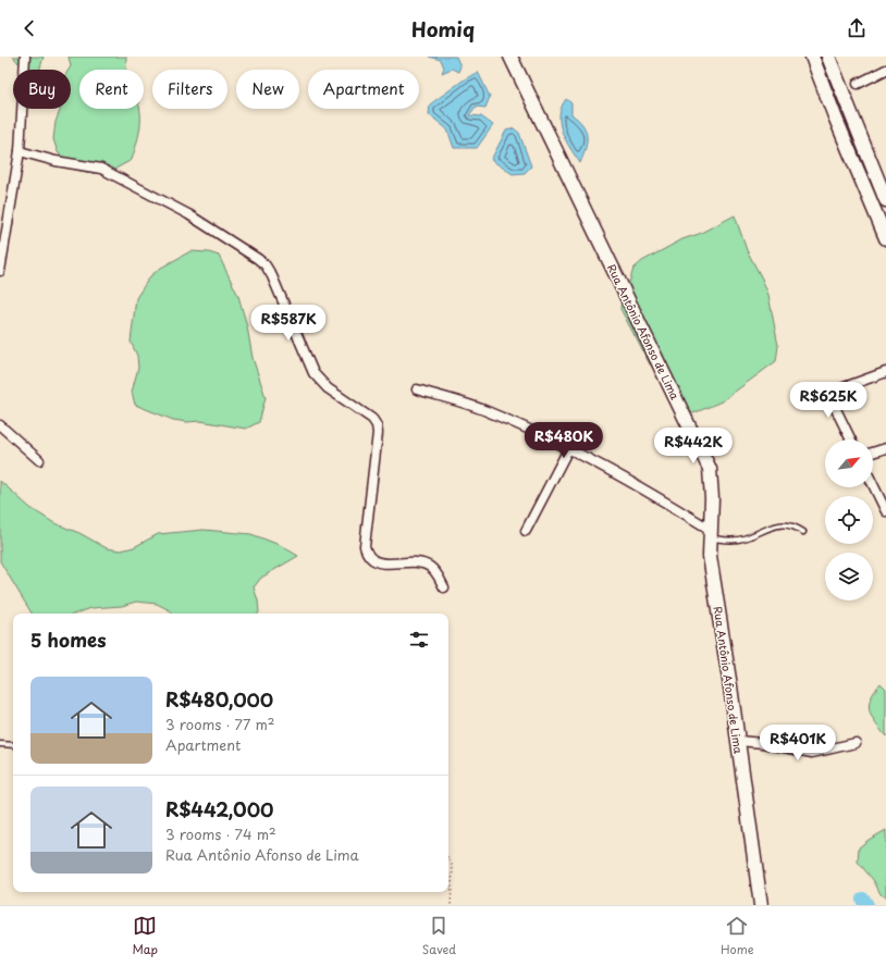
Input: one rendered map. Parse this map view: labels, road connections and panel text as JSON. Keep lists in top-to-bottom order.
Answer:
{
  "streets": {
    "main road": ["Rua Antônio Afonso de Lima"]
  },
  "north": "top right",
  "page": {
    "header": "Homiq",
    "chip": [
      "Buy",
      "Rent",
      "Filters",
      "New",
      "Apartment"
    ],
    "price": [
      "R$587K",
      "R$625K",
      "R$480K",
      "R$442K",
      "R$401K"
    ],
    "heading": "5 homes",
    "list": [
      {
        "name": "R$480,000",
        "note": "3 rooms · 77 m² · Apartment"
      },
      {
        "name": "R$442,000",
        "note": "3 rooms · 74 m² · Rua Antônio Afonso de Lima"
      }
    ],
    "tabs": ["Map", "Saved", "Home"]
  }
}
